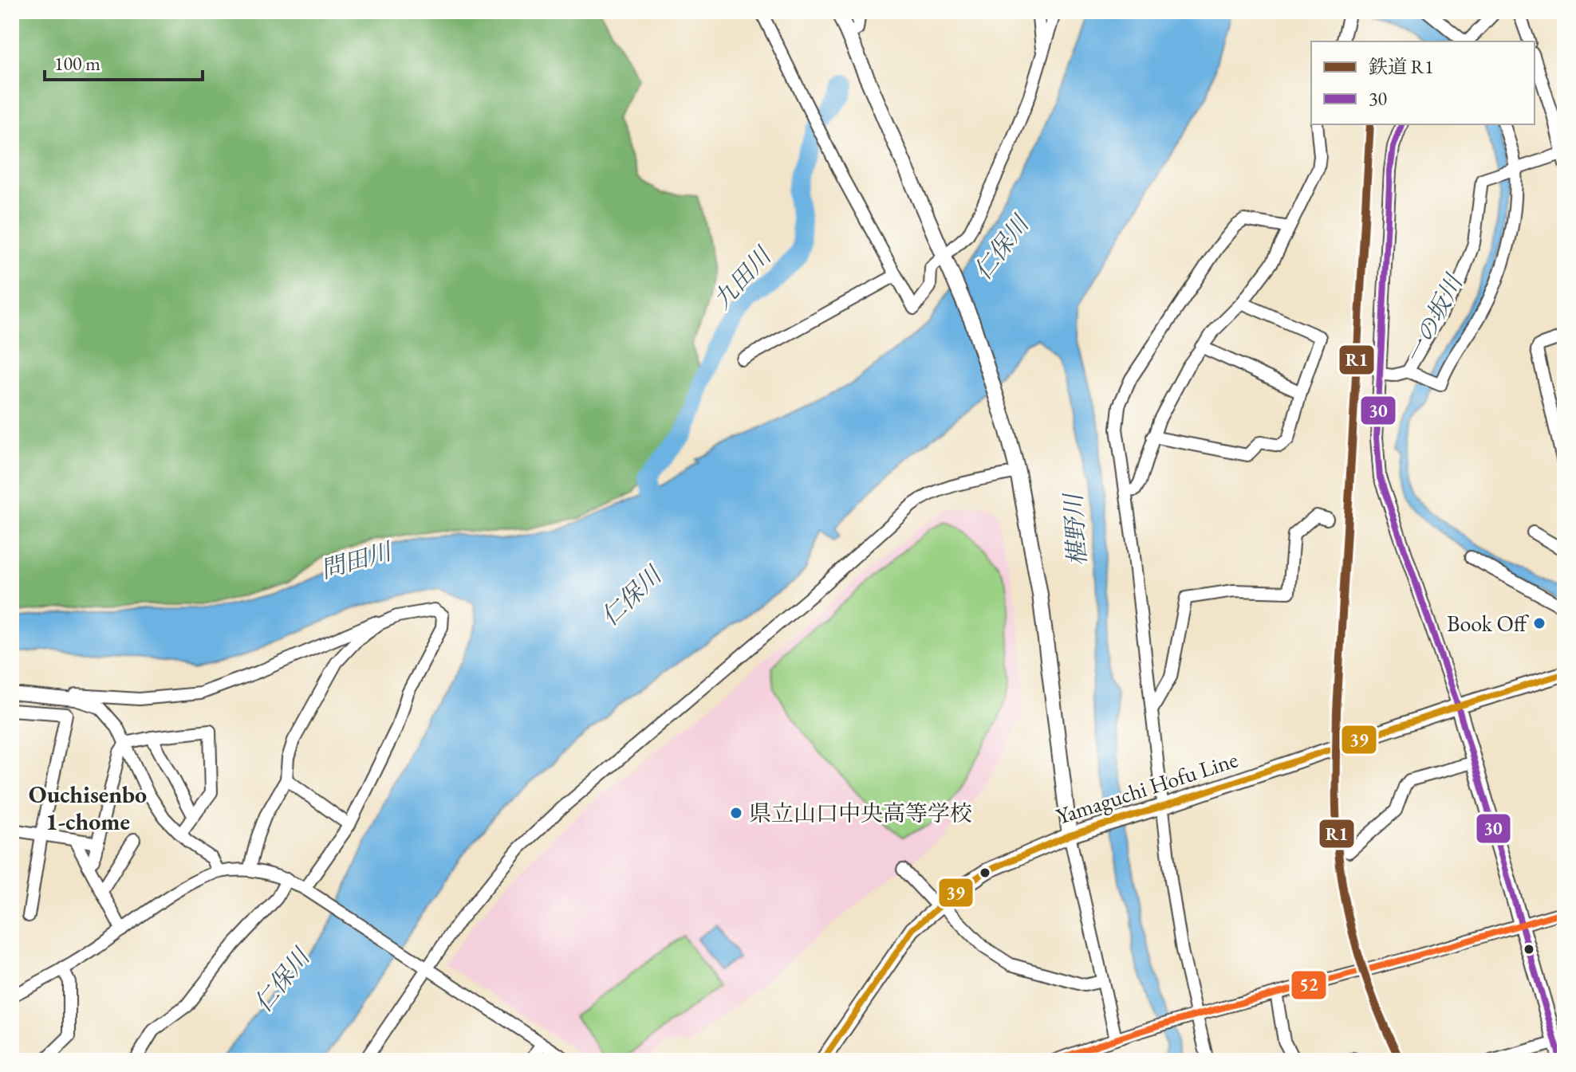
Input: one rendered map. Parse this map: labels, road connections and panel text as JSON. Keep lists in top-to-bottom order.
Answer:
{
  "streets": {
    "main road": ["Yamaguchi Hofu Line"]
  },
  "districts": ["Ouchisenbo 1-chome"],
  "water": [
    "仁保川",
    "九田川",
    "一の坂川",
    "椹野川",
    "問田川"
  ],
  "places": ["Book Off", "県立山口中央高等学校"],
  "lines": [
    "rail line R1",
    "transit line 30",
    "transit line 39",
    "transit line 52"
  ],
  "legend": ["鉄道 R1", "30"],
  "scale_bar": "100 m"
}
